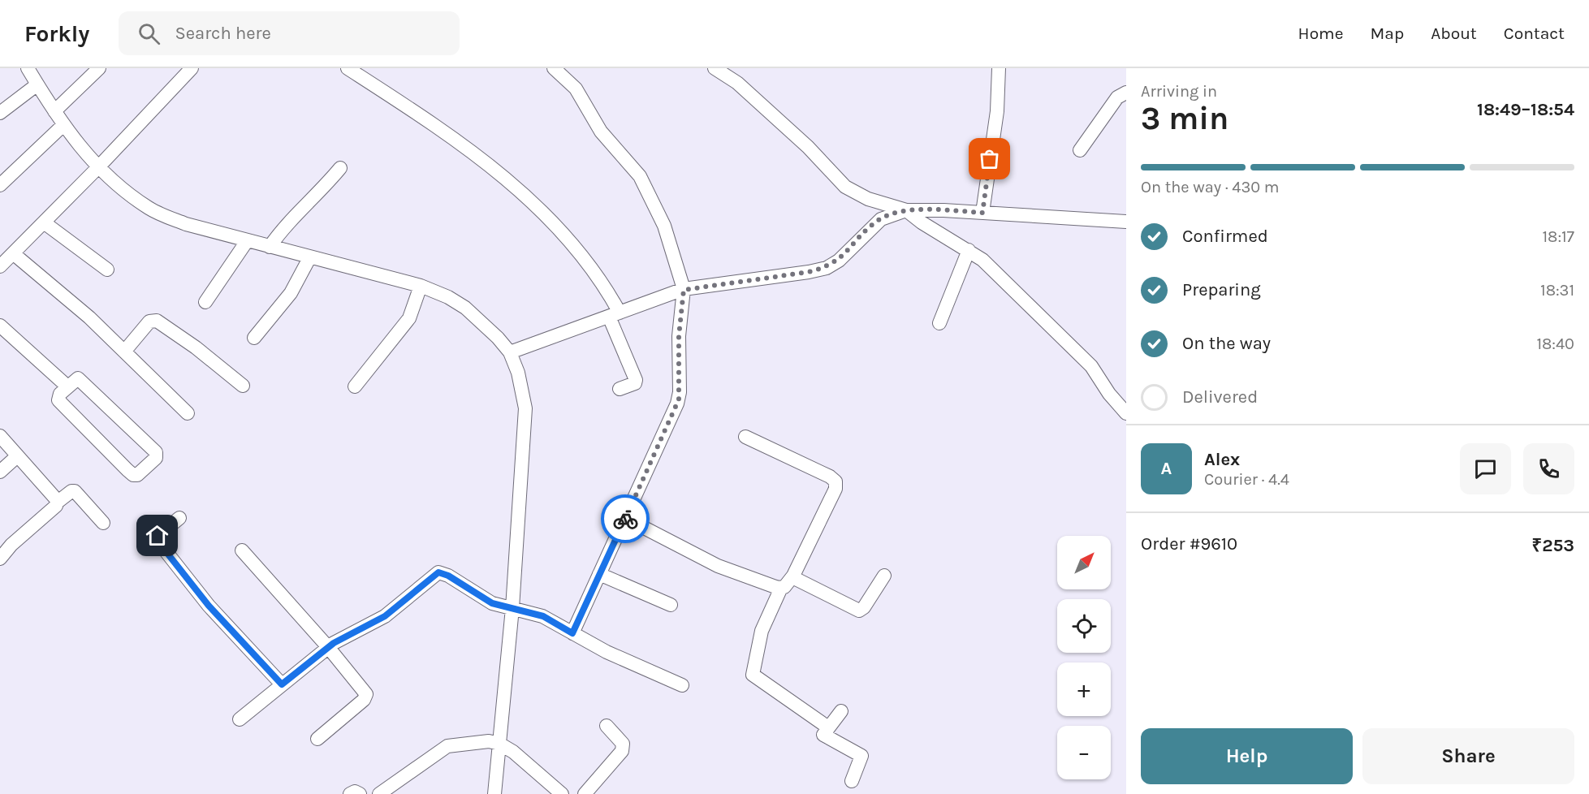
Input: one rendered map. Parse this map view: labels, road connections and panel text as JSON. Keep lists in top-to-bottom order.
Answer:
{
  "north": "top right",
  "page": {
    "header": "Forkly",
    "search": "Search here",
    "nav": [
      "Home",
      "Map",
      "About",
      "Contact"
    ],
    "heading": ["3 min", "Arriving in", "18:49–18:54"],
    "panel": [
      "Alex",
      "Courier · 4.4",
      "Order #9610",
      "₹253"
    ],
    "bar": "On the way · 430 m",
    "list": [
      ["Confirmed", "18:17"],
      ["Preparing", "18:31"],
      ["On the way", "18:40"],
      "Delivered"
    ],
    "round": "A",
    "map_buttons": ["+", "−"],
    "buttons": ["Help", "Share"]
  }
}
